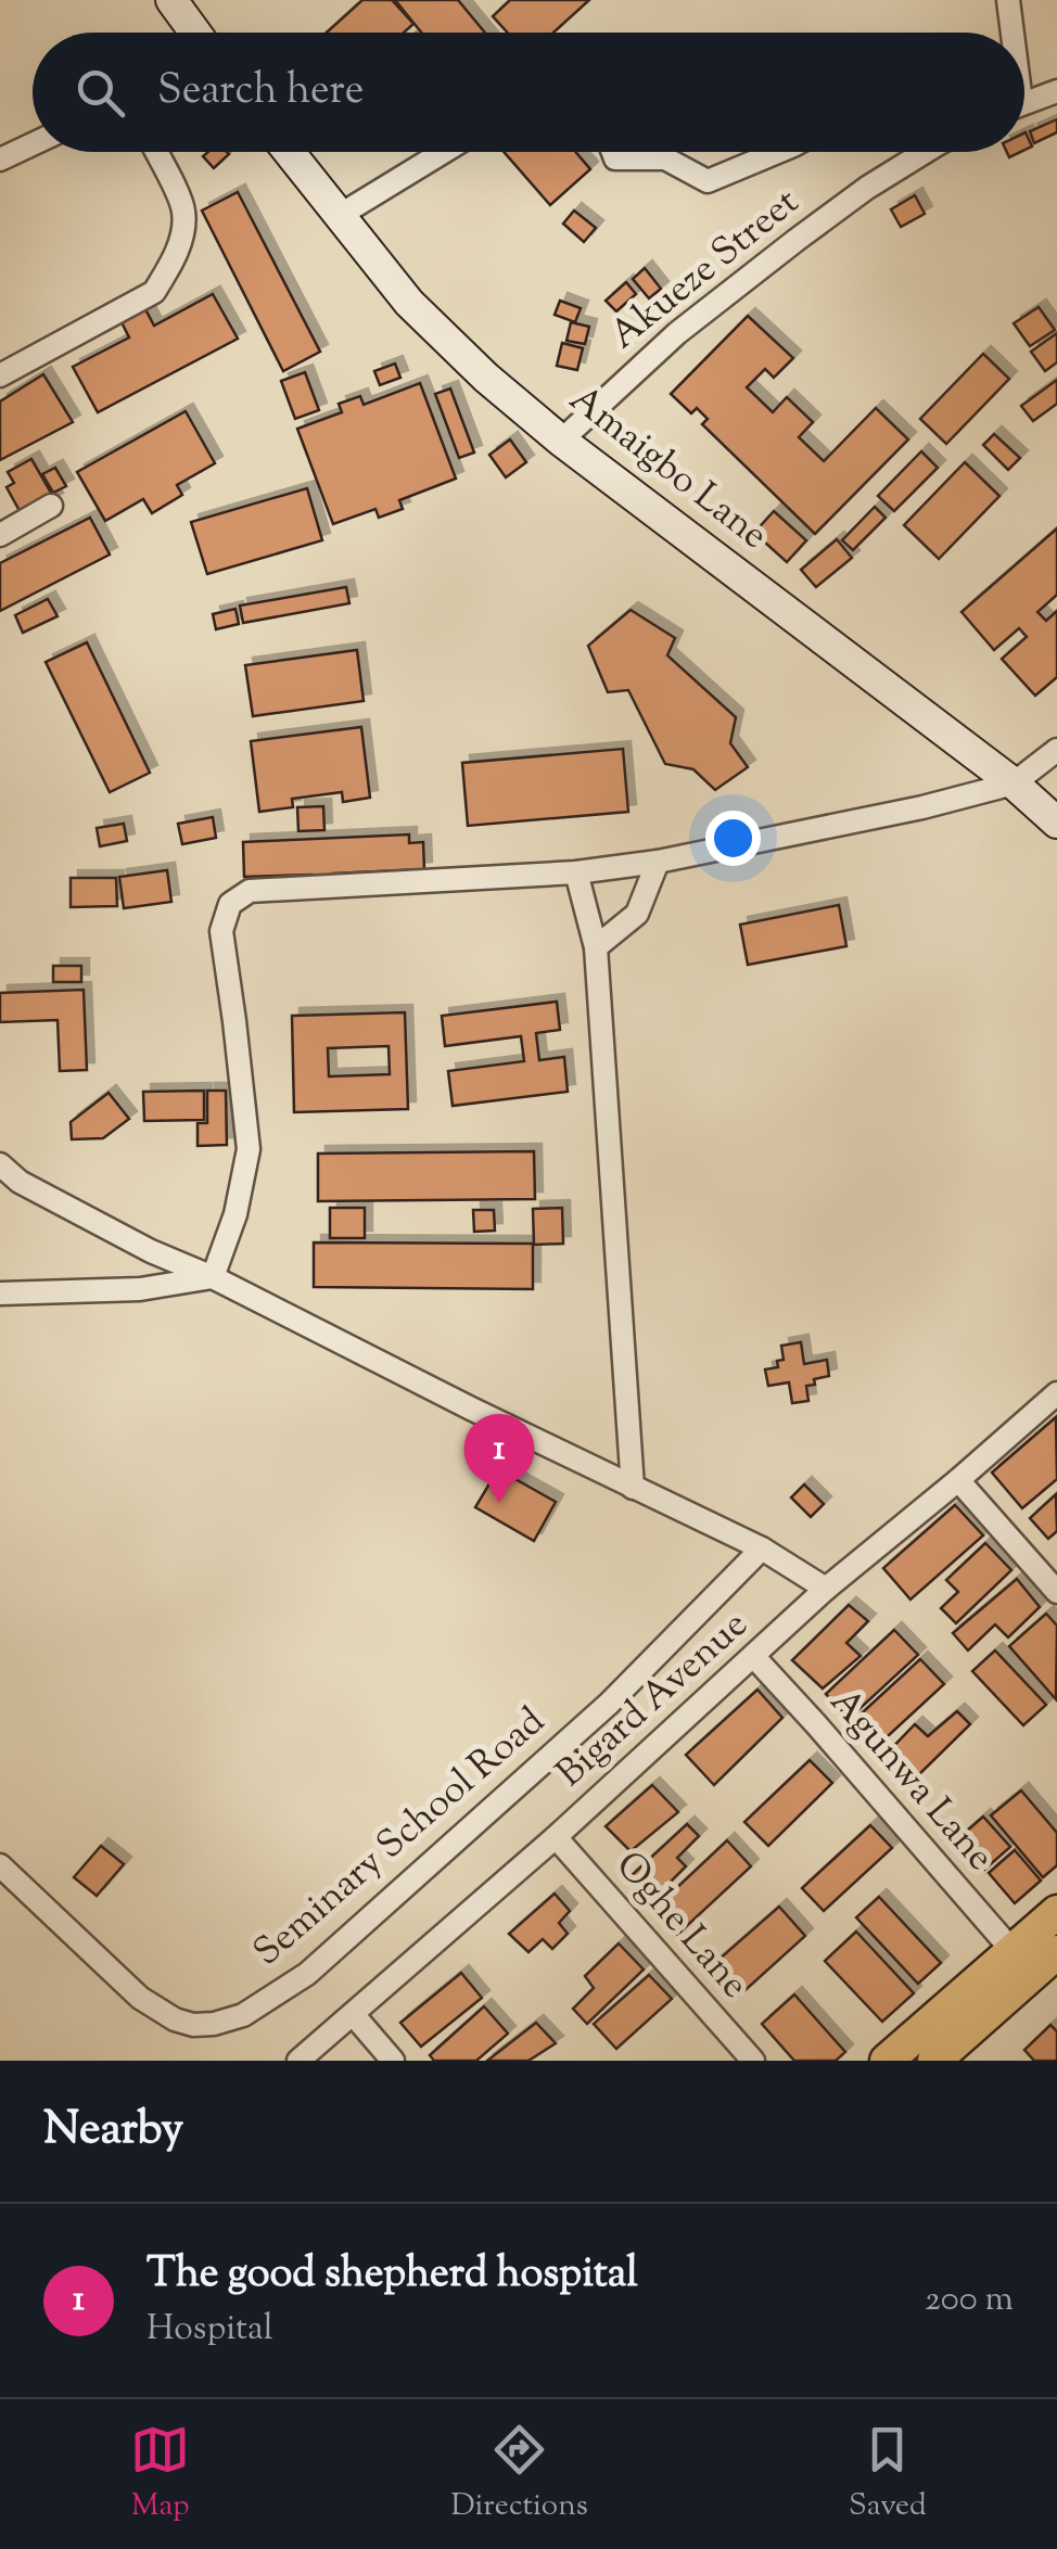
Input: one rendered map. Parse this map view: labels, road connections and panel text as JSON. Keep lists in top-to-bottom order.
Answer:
{
  "streets": {
    "main road": ["Amaigbo Lane"],
    "street": [
      "Akueze Street",
      "Bigard Avenue",
      "Agunwa Lane",
      "Seminary School Road",
      "Oghe Lane"
    ]
  },
  "crossings": [
    ["Akueze Street", "Amaigbo Lane"],
    ["Bigard Avenue", "Agunwa Lane"],
    ["Bigard Avenue", "Oghe Lane"]
  ],
  "page": {
    "search": "Search here",
    "pins": "1",
    "heading": "Nearby",
    "list": [
      {
        "mark": "1",
        "name": "The good shepherd hospital",
        "note": "Hospital",
        "value": "200 m"
      }
    ],
    "nav": ["Map", "Directions", "Saved"]
  }
}
